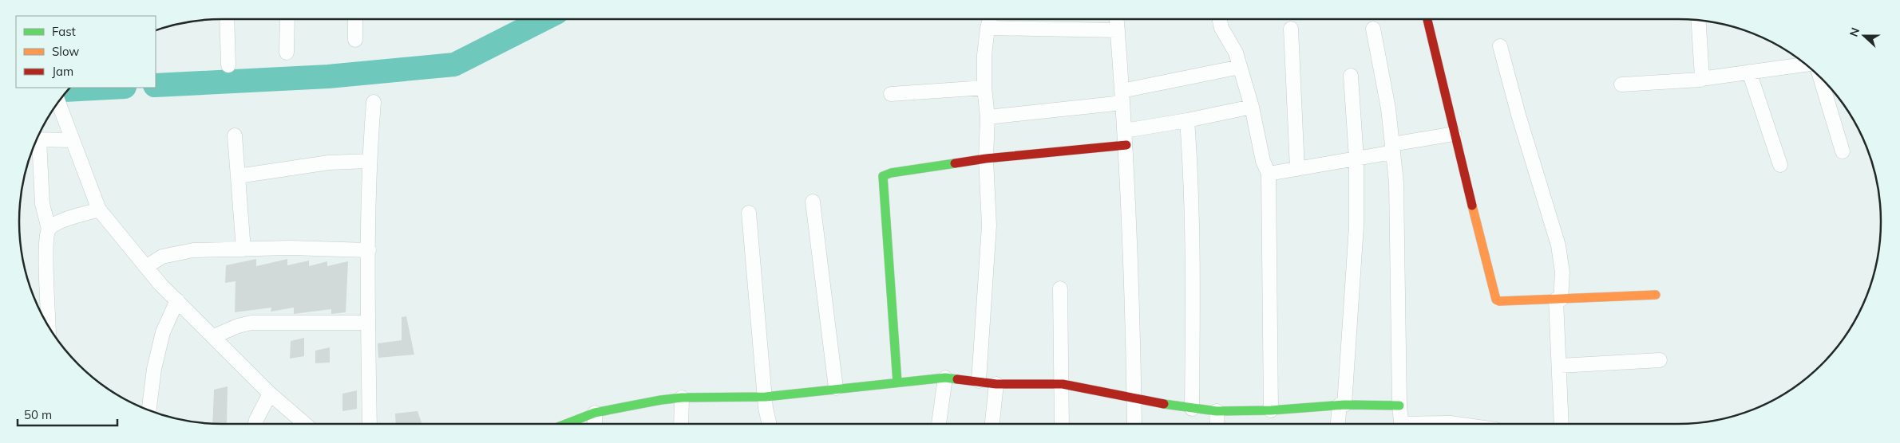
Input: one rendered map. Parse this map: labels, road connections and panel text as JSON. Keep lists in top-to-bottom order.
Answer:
{
  "legend": ["Fast", "Slow", "Jam"],
  "scale_bar": "50 m",
  "north": "left"
}
